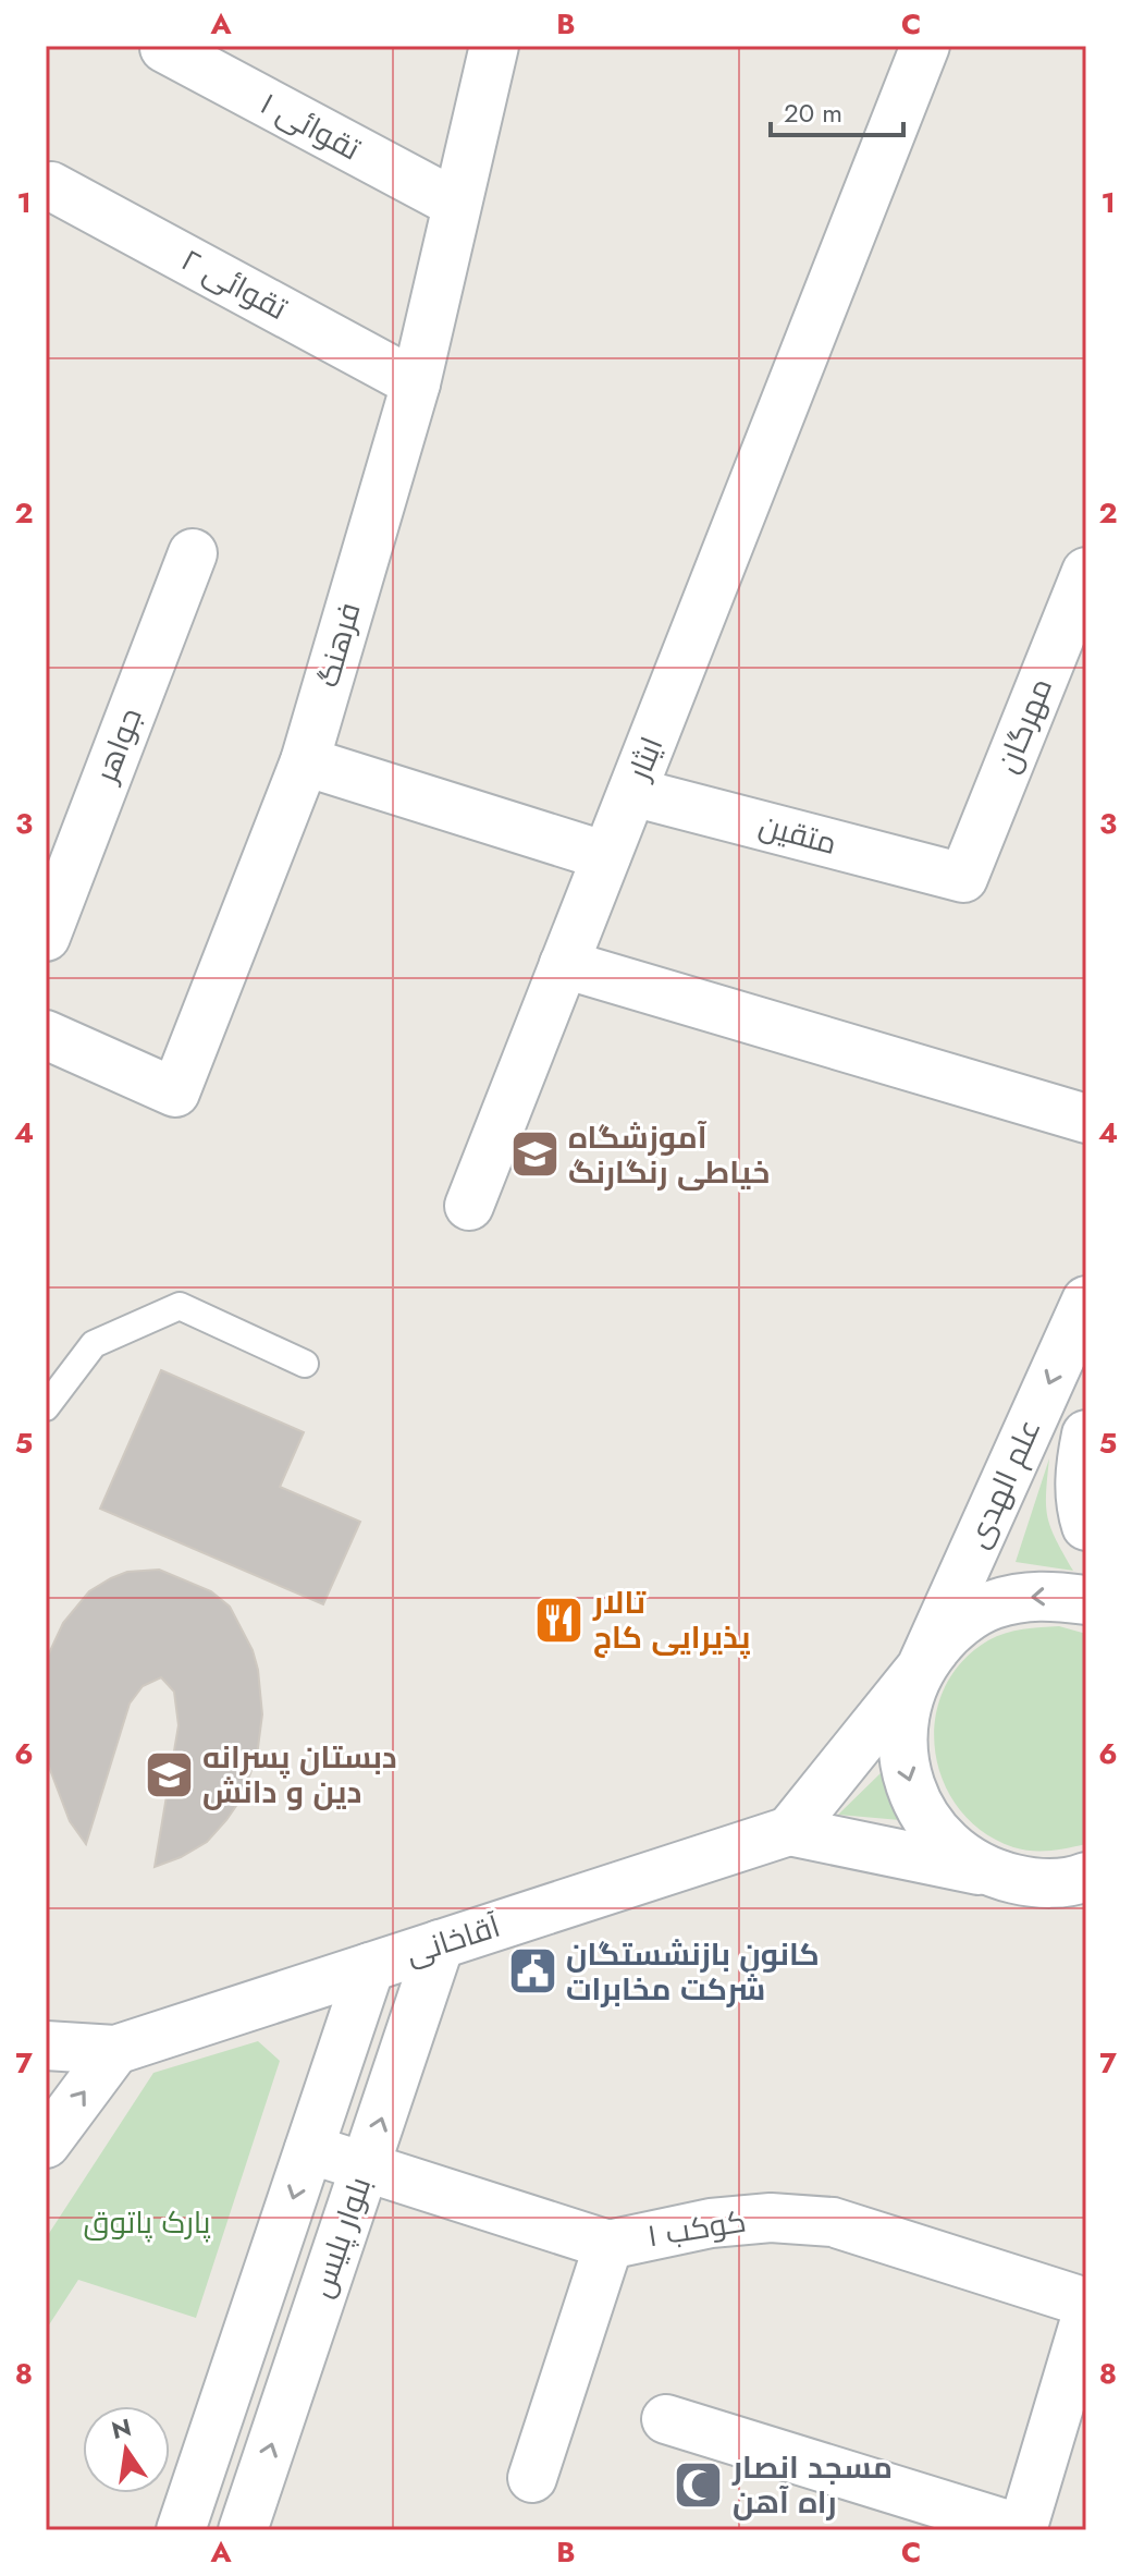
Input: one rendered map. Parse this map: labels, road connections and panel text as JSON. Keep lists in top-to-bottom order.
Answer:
{
  "streets": {
    "street": [
      "تقوائی ۱",
      "تقوائی ۲",
      "فرهنگ",
      "مهرگان",
      "جواهر",
      "ایثار",
      "متقین",
      "علم الهدی",
      "آقاخانی",
      "کوکب ۱",
      "بلوار پلیس"
    ]
  },
  "crossings": [
    ["تقوائی ۱", "فرهنگ"],
    ["تقوائی ۲", "فرهنگ"],
    ["مهرگان", "متقین"],
    ["ایثار", "متقین"],
    ["آقاخانی", "بلوار پلیس"],
    ["کوکب ۱", "بلوار پلیس"]
  ],
  "one_way": ["علم الهدی"],
  "parks": ["پارک پاتوق"],
  "places": {
    "school or university": ["آموزشگاه خیاطی رنگارنگ", "دبستان پسرانه دین و دانش"],
    "restaurant": ["تالار پذیرایی کاج"],
    "public building": ["کانون بازنشستگان شرکت مخابرات"],
    "mosque": ["مسجد انصار راه آهن"]
  },
  "scale_bar": "20 m",
  "north": "top",
  "grid": {
    "columns": ["A", "B", "C"],
    "rows": [
      "1",
      "2",
      "3",
      "4",
      "5",
      "6",
      "7",
      "8"
    ]
  }
}
